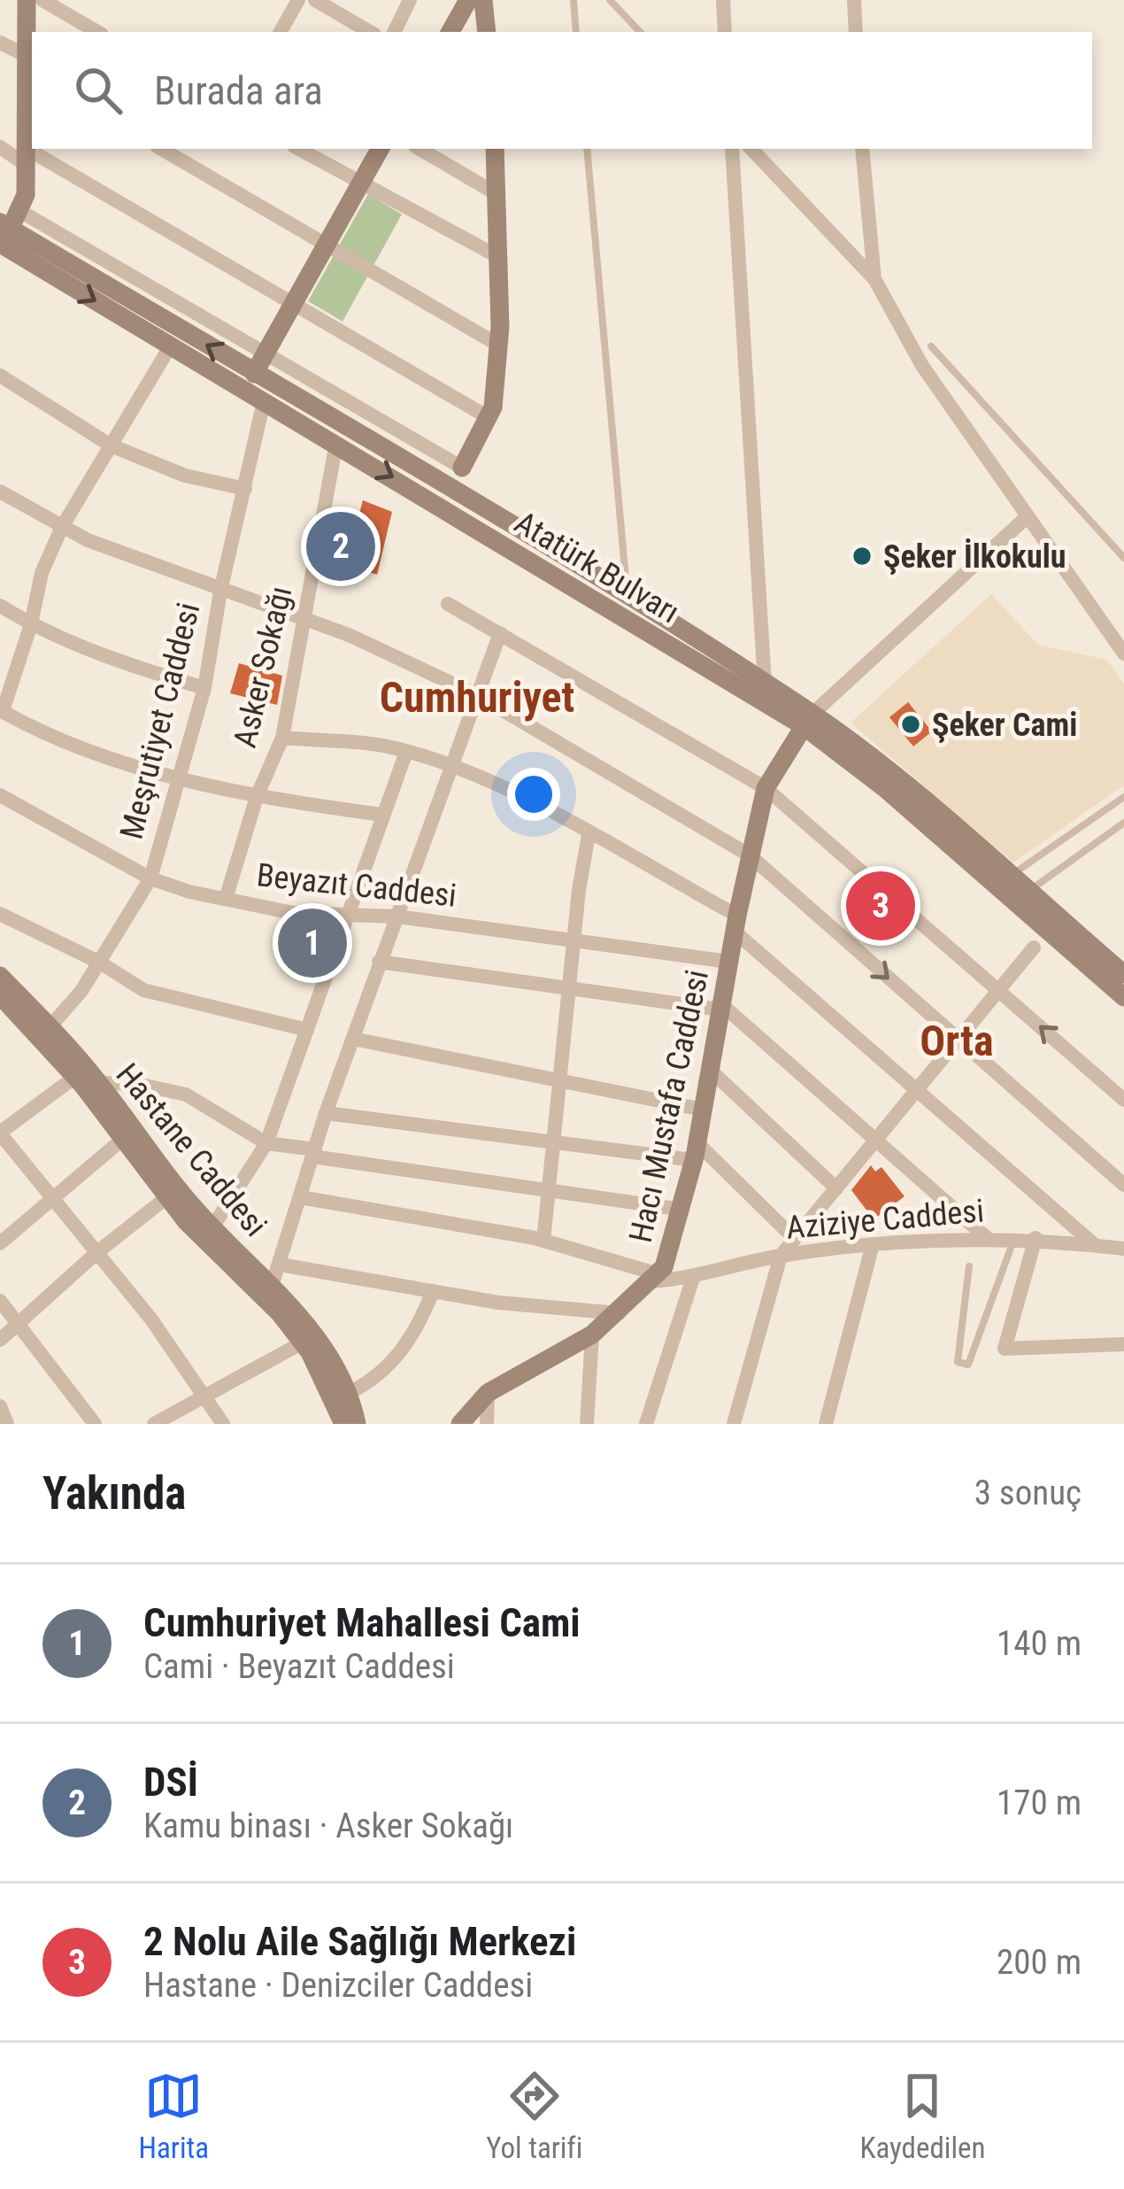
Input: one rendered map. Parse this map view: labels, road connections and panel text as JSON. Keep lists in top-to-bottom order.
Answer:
{
  "streets": {
    "main road": ["Atatürk Bulvarı", "Hacı Mustafa Caddesi", "Hastane Caddesi"],
    "street": [
      "Asker Sokağı",
      "Meşrutiyet Caddesi",
      "Beyazıt Caddesi",
      "Aziziye Caddesi"
    ]
  },
  "crossings": [
    ["Atatürk Bulvarı", "Asker Sokağı"],
    ["Atatürk Bulvarı", "Meşrutiyet Caddesi"],
    ["Atatürk Bulvarı", "Hacı Mustafa Caddesi"],
    ["Asker Sokağı", "Beyazıt Caddesi"],
    ["Meşrutiyet Caddesi", "Beyazıt Caddesi"],
    ["Meşrutiyet Caddesi", "Hastane Caddesi"],
    ["Beyazıt Caddesi", "Hacı Mustafa Caddesi"],
    ["Hacı Mustafa Caddesi", "Aziziye Caddesi"]
  ],
  "districts": ["Cumhuriyet", "Orta"],
  "places": ["Şeker İlkokulu", "Şeker Cami"],
  "page": {
    "search": "Burada ara",
    "pins": ["2", "3", "1"],
    "heading": ["Yakında", "3 sonuç"],
    "list": [
      {
        "mark": "1",
        "name": "Cumhuriyet Mahallesi Cami",
        "note": "Cami · Beyazıt Caddesi",
        "value": "140 m"
      },
      {
        "mark": "2",
        "name": "DSİ",
        "note": "Kamu binası · Asker Sokağı",
        "value": "170 m"
      },
      {
        "mark": "3",
        "name": "2 Nolu Aile Sağlığı Merkezi",
        "note": "Hastane · Denizciler Caddesi",
        "value": "200 m"
      }
    ],
    "nav": ["Harita", "Yol tarifi", "Kaydedilen"]
  }
}
